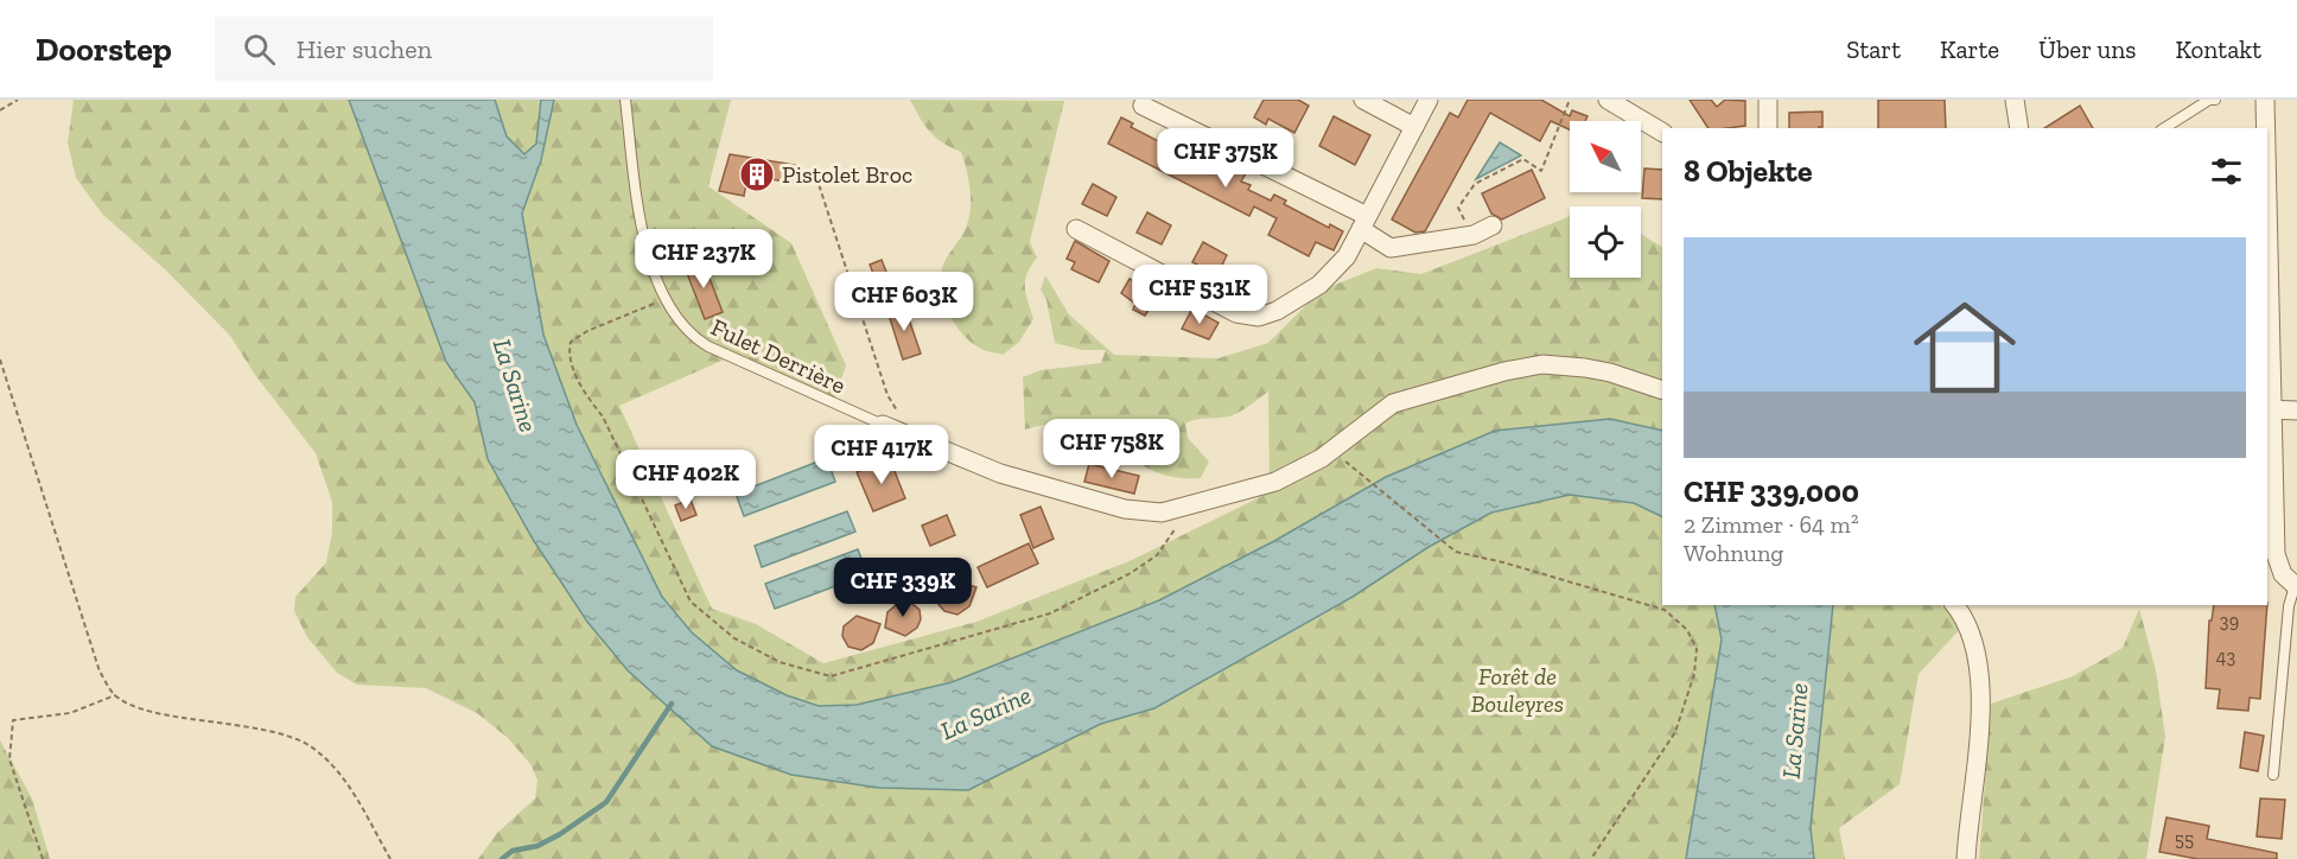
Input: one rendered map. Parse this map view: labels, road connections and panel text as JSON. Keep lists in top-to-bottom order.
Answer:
{
  "streets": {
    "lane": ["Fulet Derrière"]
  },
  "water": ["La Sarine"],
  "parks": ["Forêt de Bouleyres"],
  "places": {
    "building": ["Pistolet Broc"]
  },
  "house_numbers": ["39", "43", "55"],
  "north": "top left",
  "page": {
    "header": "Doorstep",
    "search": "Hier suchen",
    "nav": [
      "Start",
      "Karte",
      "Über uns",
      "Kontakt"
    ],
    "price": [
      "CHF 375K",
      "CHF 237K",
      "CHF 531K",
      "CHF 603K",
      "CHF 758K",
      "CHF 417K",
      "CHF 402K",
      "CHF 339K"
    ],
    "heading": "8 Objekte",
    "list": [
      {
        "name": "CHF 339,000",
        "note": "2 Zimmer · 64 m² · Wohnung"
      }
    ]
  }
}
